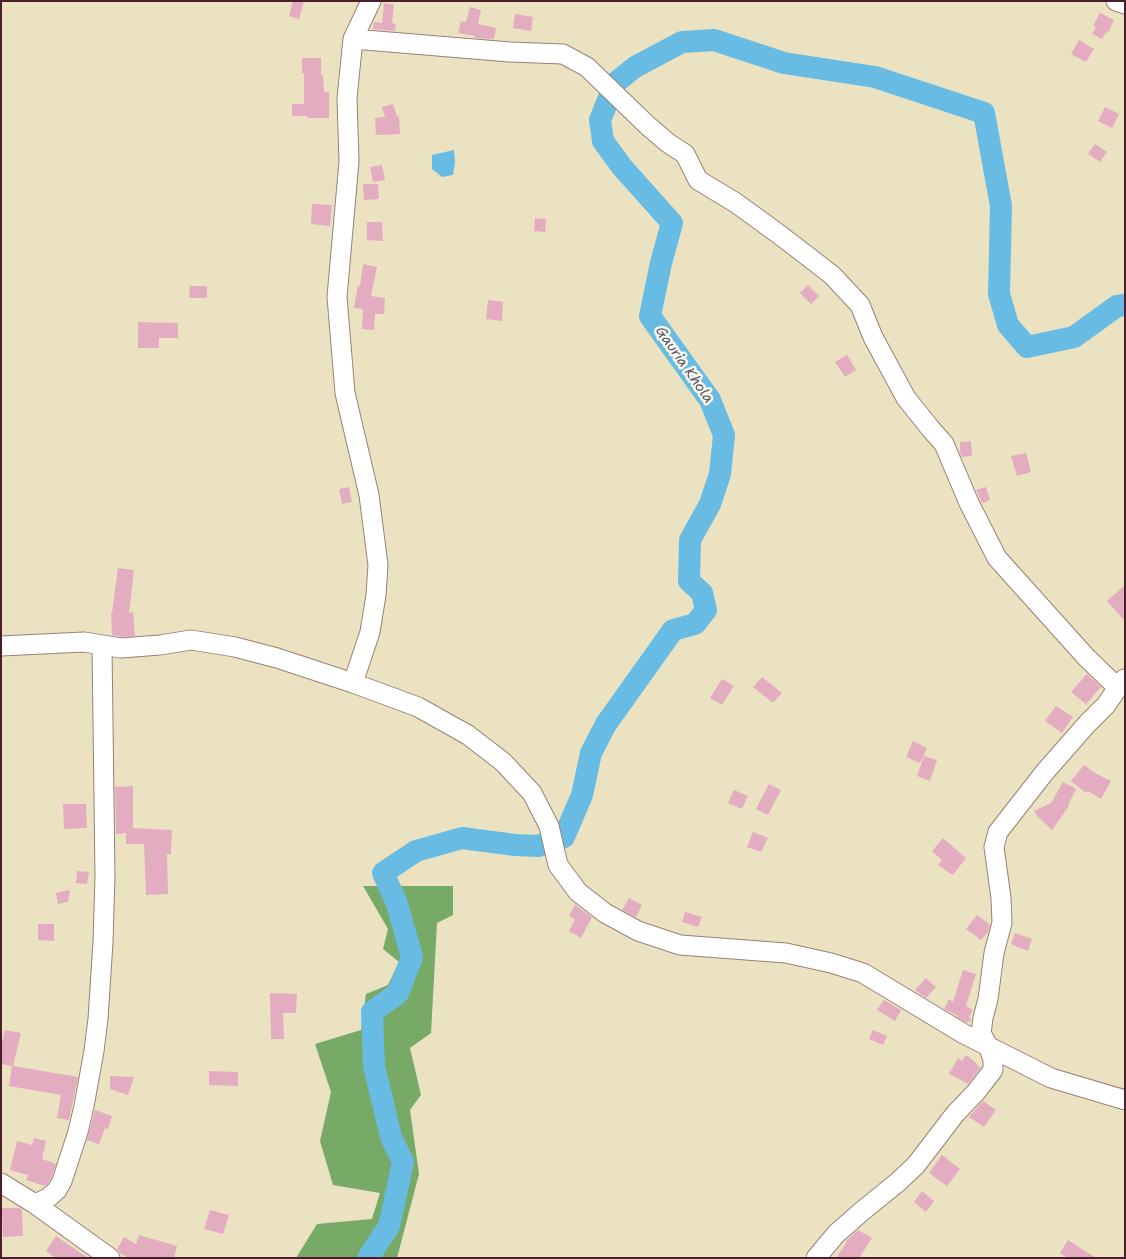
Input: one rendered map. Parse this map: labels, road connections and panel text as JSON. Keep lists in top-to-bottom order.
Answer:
{
  "water": ["Gauria Khola"]
}
